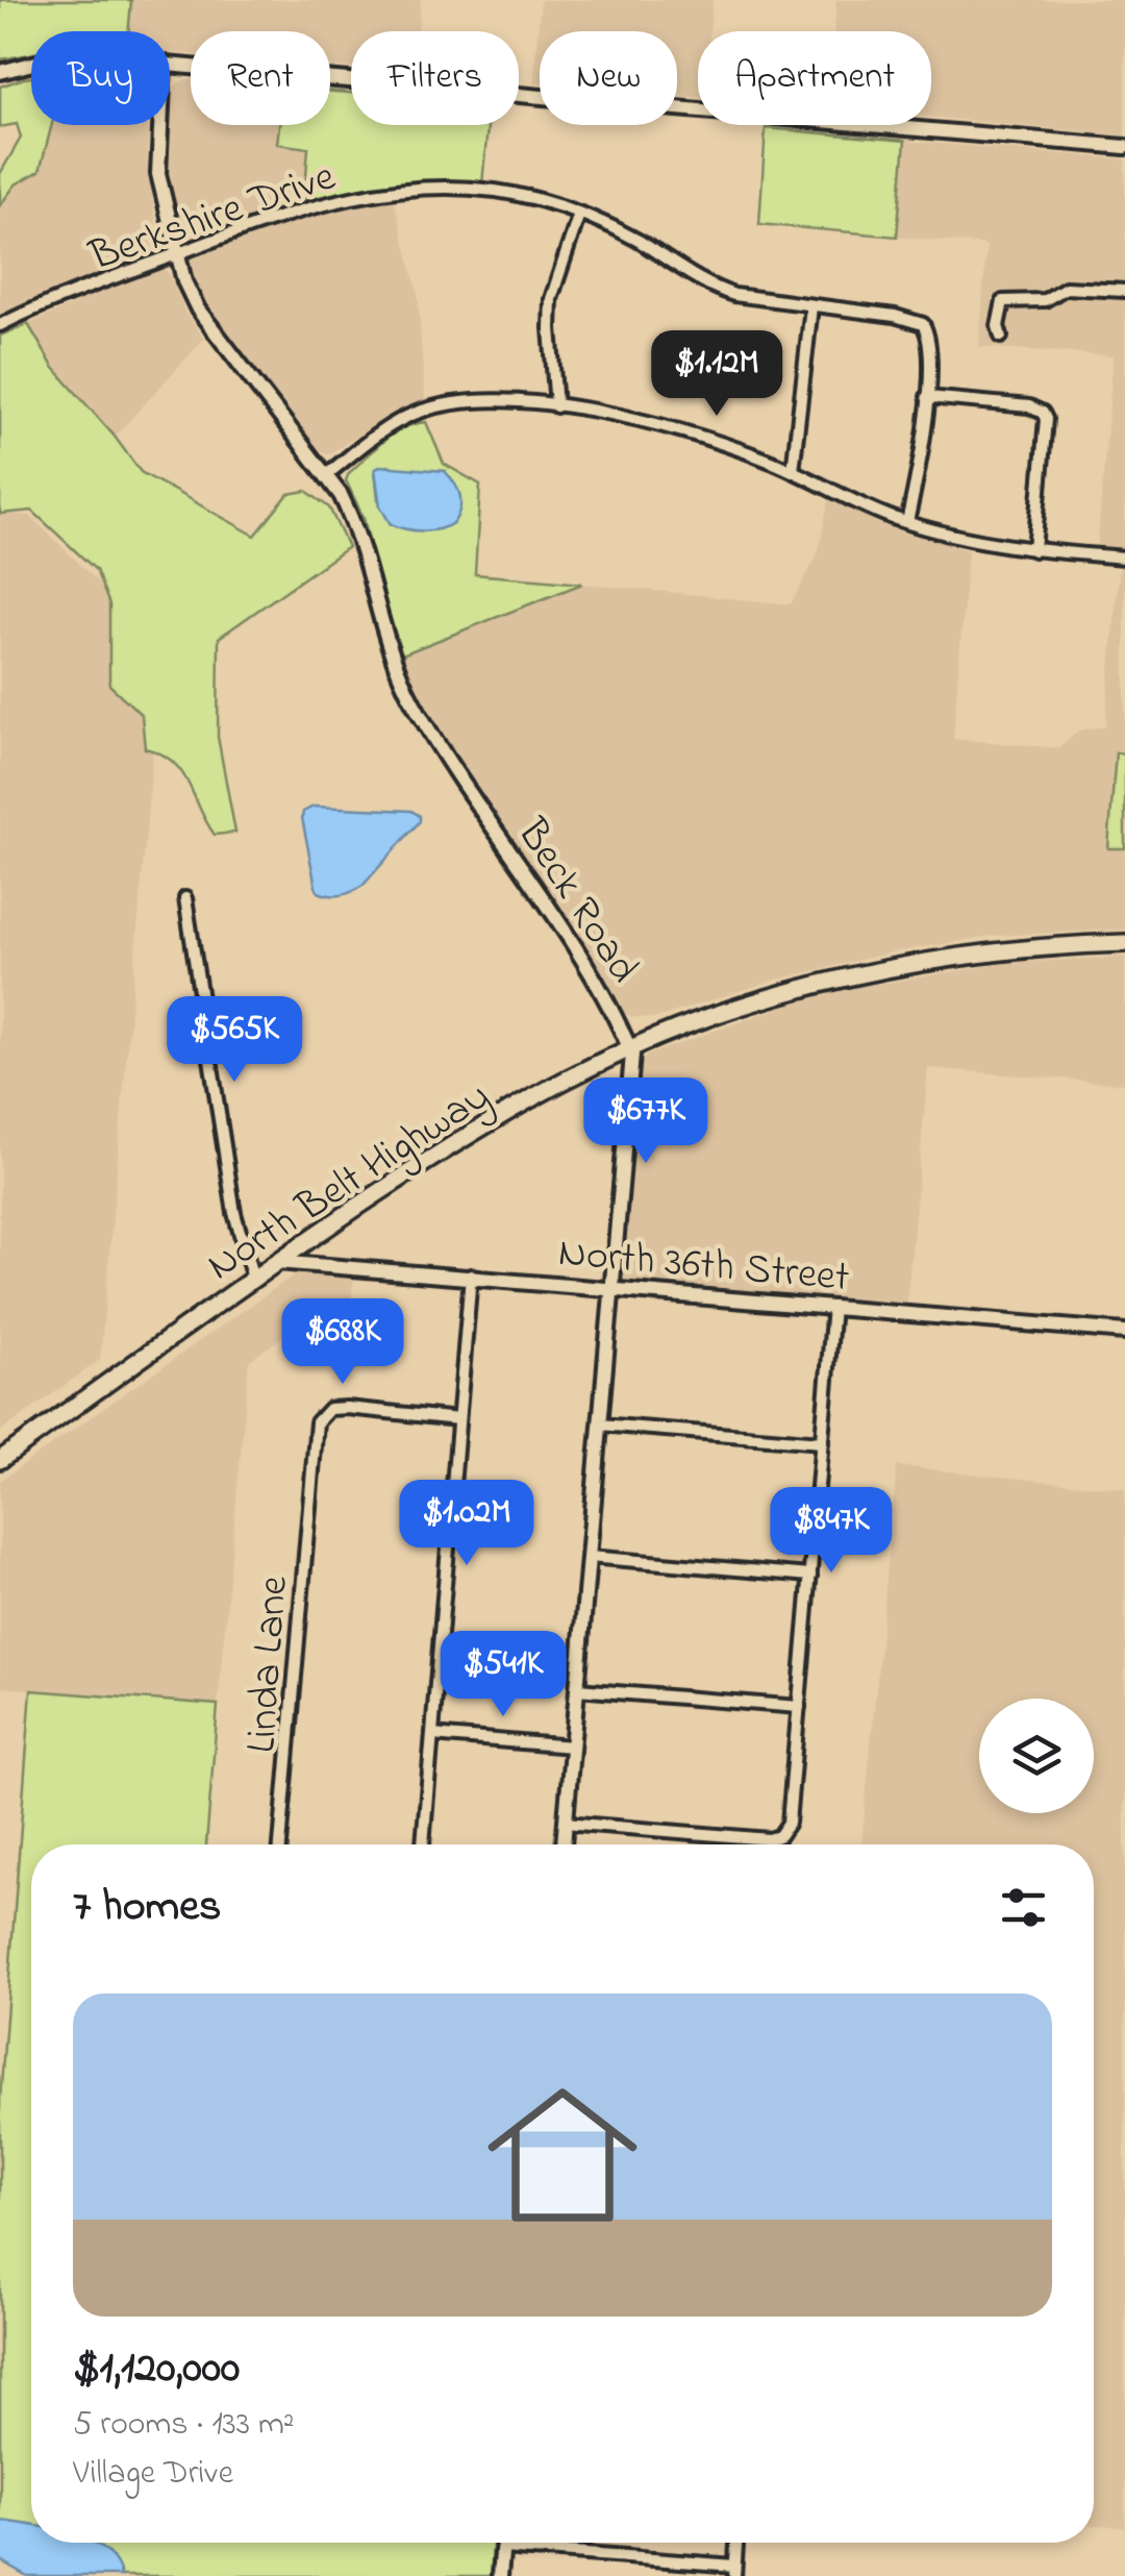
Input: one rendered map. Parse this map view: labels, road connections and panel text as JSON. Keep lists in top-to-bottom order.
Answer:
{
  "streets": {
    "main road": ["North Belt Highway"],
    "street": [
      "Berkshire Drive",
      "Beck Road",
      "North 36th Street",
      "Linda Lane"
    ]
  },
  "crossings": [
    ["Berkshire Drive", "Beck Road"],
    ["Beck Road", "North Belt Highway"],
    ["Beck Road", "North 36th Street"],
    ["North Belt Highway", "North 36th Street"]
  ],
  "page": {
    "chip": [
      "Buy",
      "Rent",
      "Filters",
      "New",
      "Apartment"
    ],
    "price": [
      "$1.12M",
      "$565K",
      "$677K",
      "$688K",
      "$1.02M",
      "$847K",
      "$541K"
    ],
    "heading": "7 homes",
    "list": [
      {
        "name": "$1,120,000",
        "note": "5 rooms · 133 m² · Village Drive"
      }
    ]
  }
}
